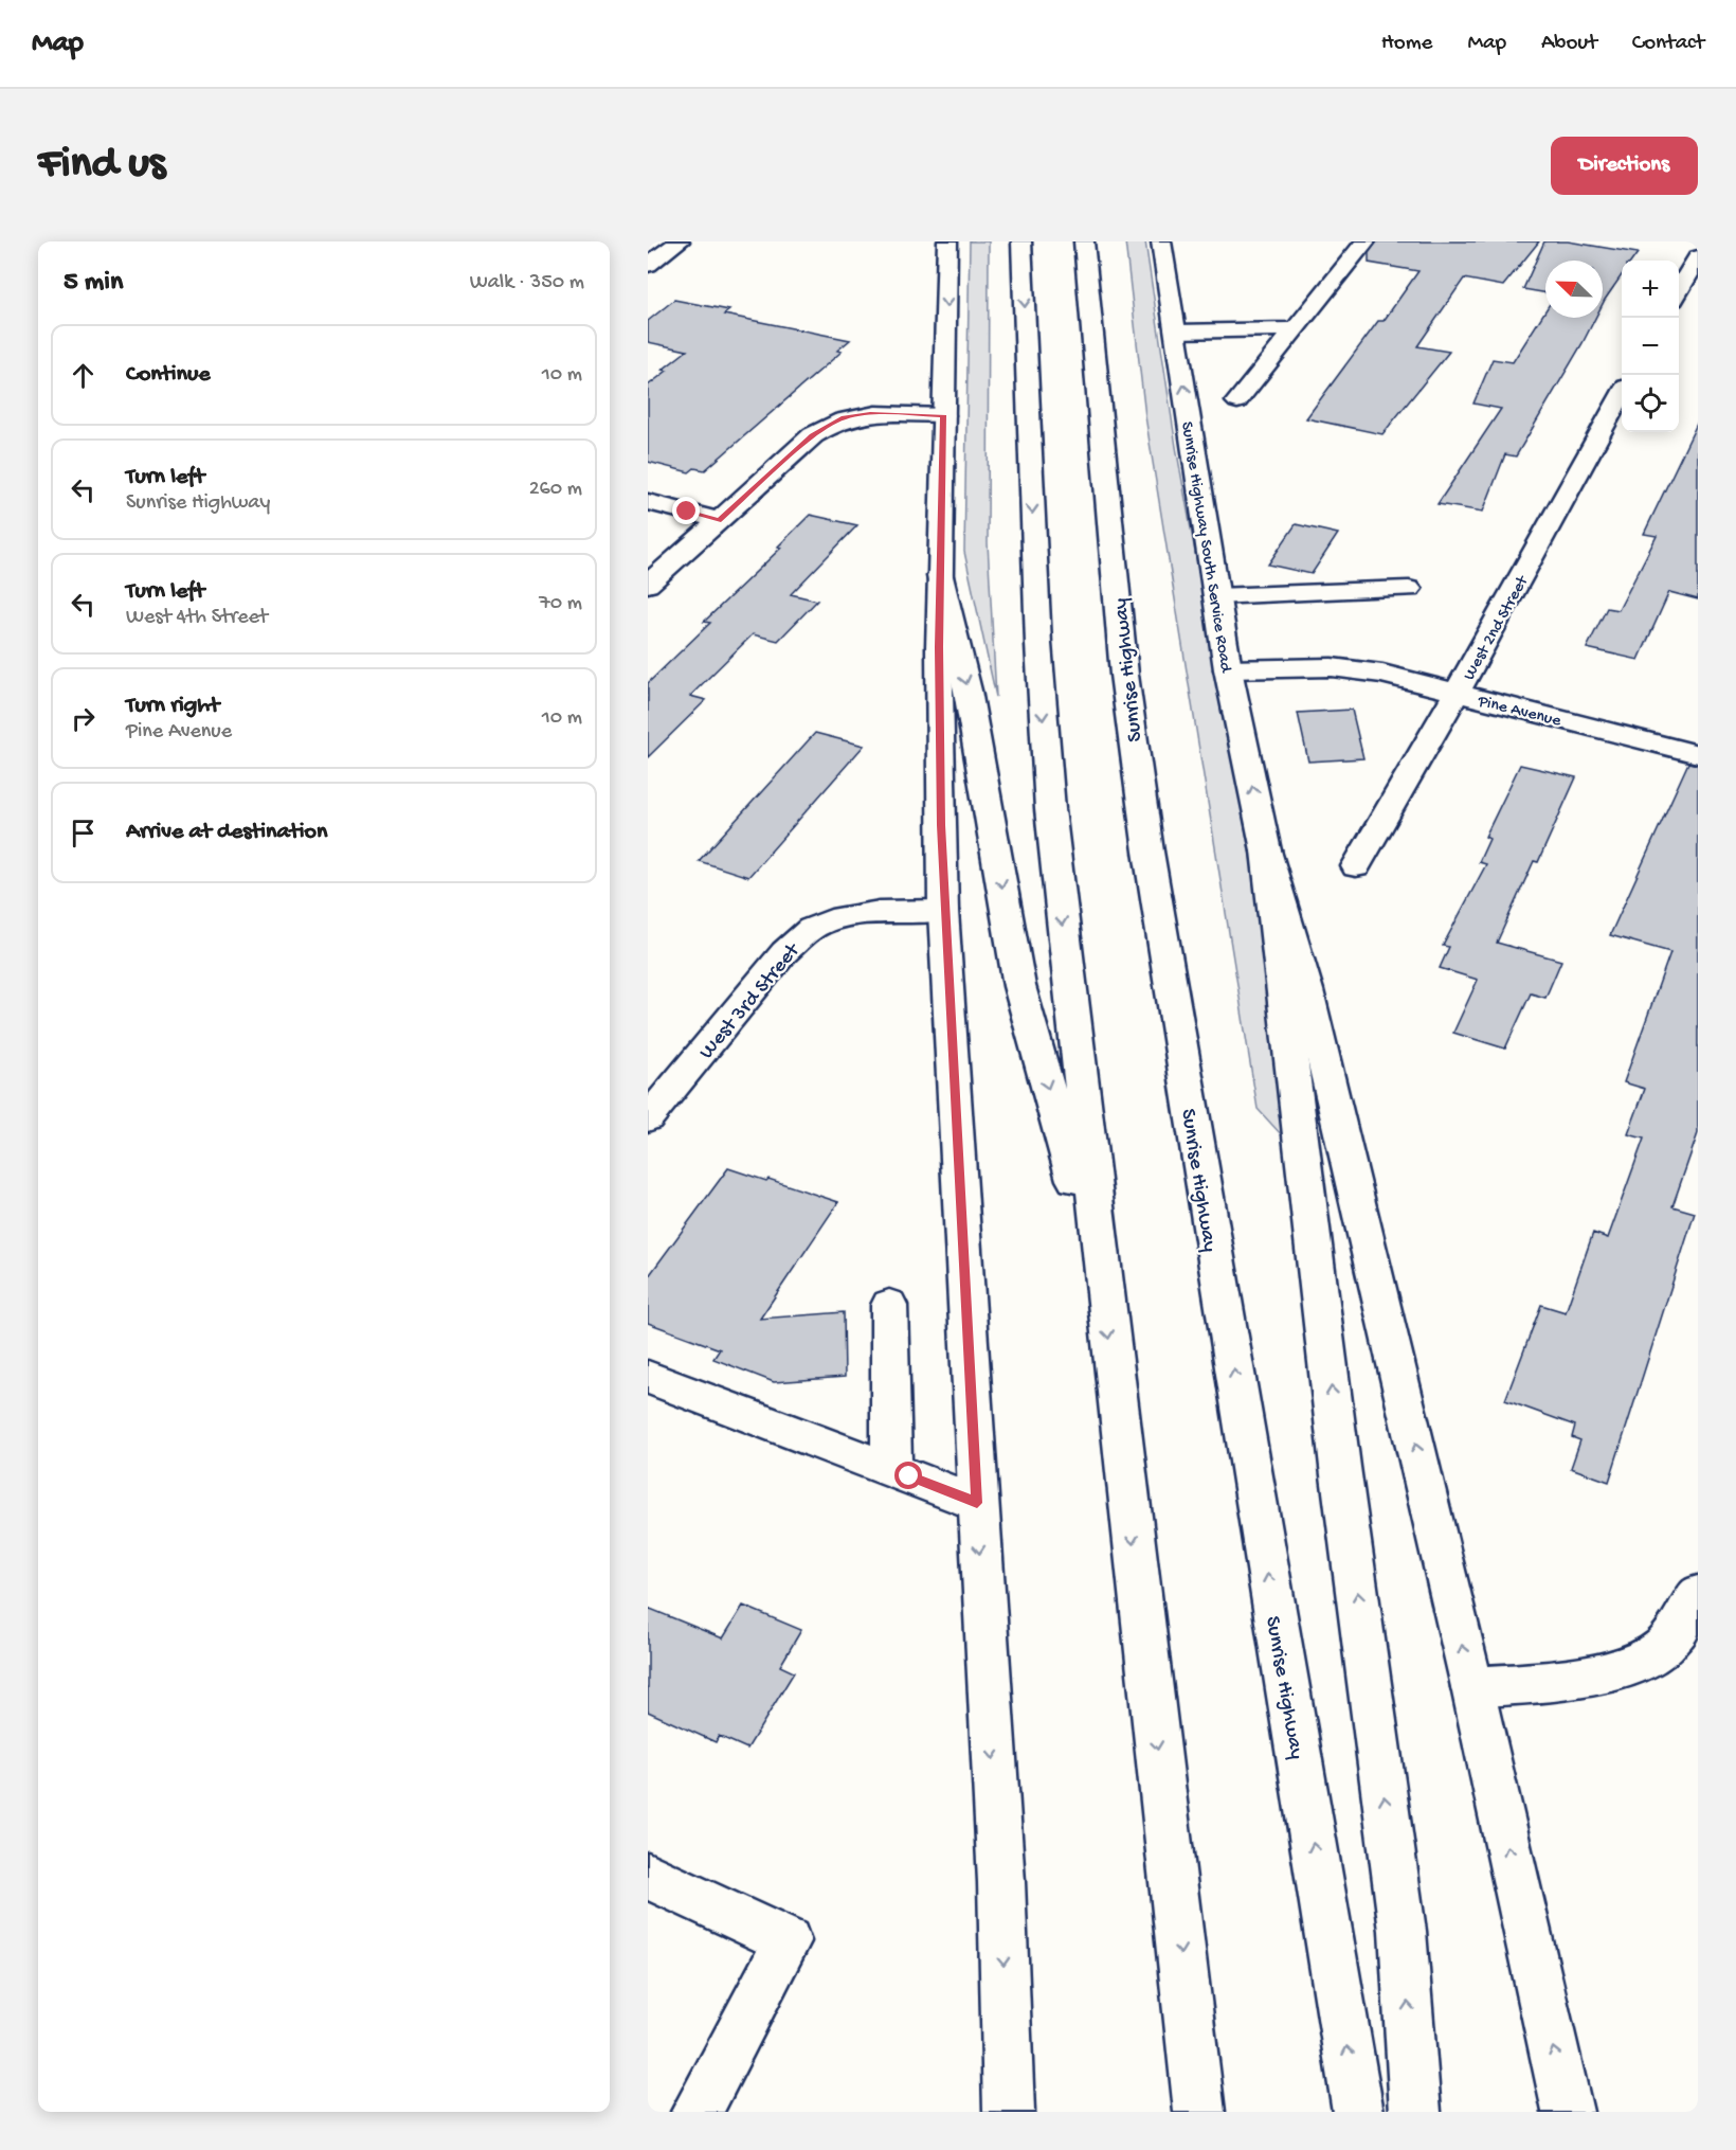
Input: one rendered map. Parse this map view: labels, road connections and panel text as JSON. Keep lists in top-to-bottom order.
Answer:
{
  "streets": {
    "main road": [
      "Sunrise Highway South Service Road",
      "West 2nd Street",
      "Sunrise Highway",
      "Pine Avenue",
      "West 3rd Street"
    ]
  },
  "crossings": [
    ["Sunrise Highway South Service Road", "Pine Avenue"],
    ["West 2nd Street", "Pine Avenue"]
  ],
  "north": "top left",
  "page": {
    "header": "Map",
    "nav": [
      "Home",
      "Map",
      "About",
      "Contact"
    ],
    "buttons": "Directions",
    "title": "Find us",
    "heading": ["5 min", "Walk · 350 m"],
    "map_buttons": ["+", "−"],
    "list": [
      ["Continue", "10 m"],
      ["Turn left", "Sunrise Highway", "260 m"],
      ["Turn left", "West 4th Street", "70 m"],
      ["Turn right", "Pine Avenue", "10 m"],
      "Arrive at destination"
    ]
  }
}
